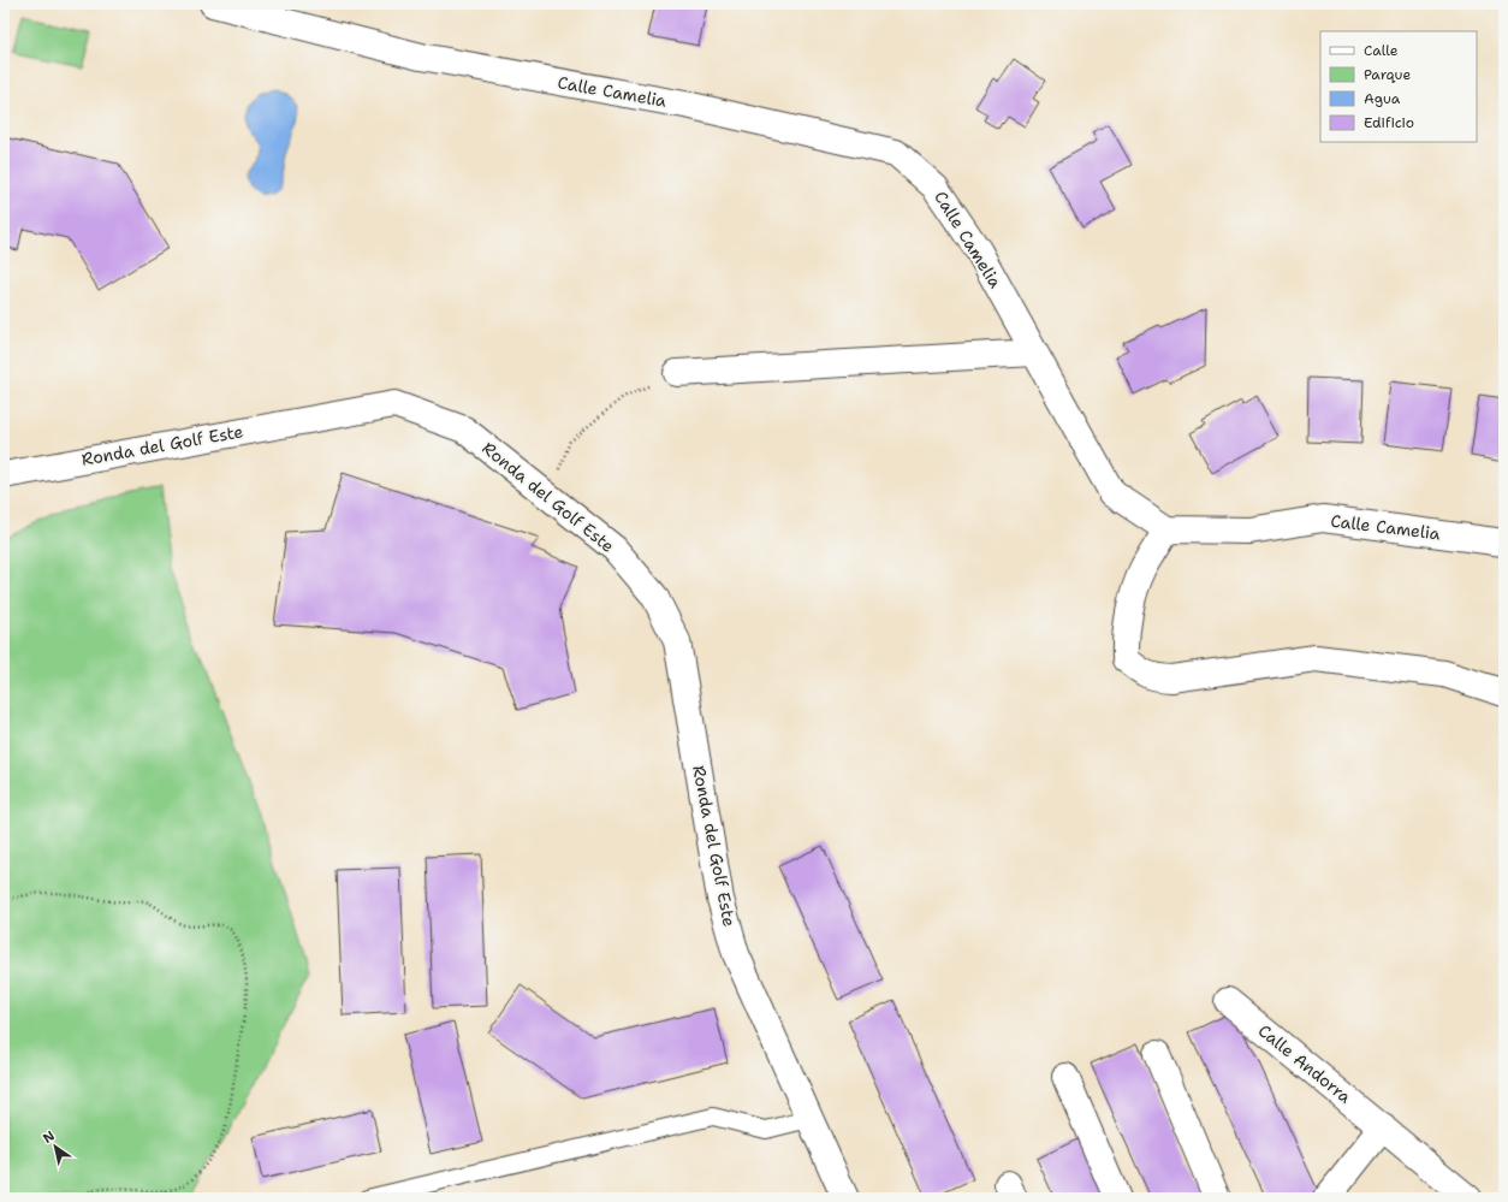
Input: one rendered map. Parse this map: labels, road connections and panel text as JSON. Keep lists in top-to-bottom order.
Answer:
{
  "streets": {
    "street": ["Calle Camelia", "Ronda del Golf Este", "Calle Andorra"]
  },
  "legend": [
    "Calle",
    "Parque",
    "Agua",
    "Edificio"
  ],
  "north": "top left"
}
